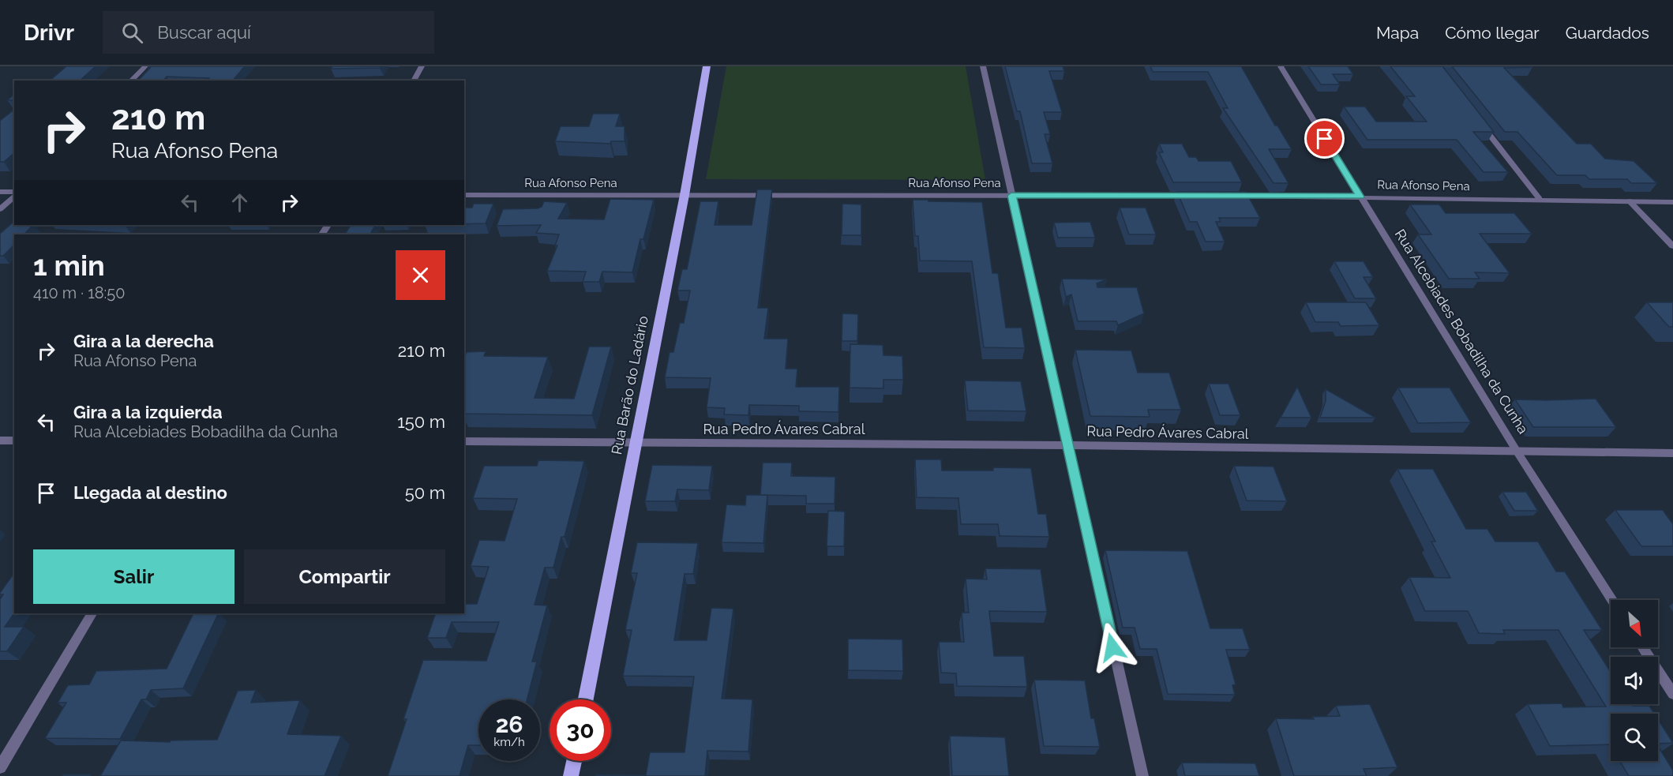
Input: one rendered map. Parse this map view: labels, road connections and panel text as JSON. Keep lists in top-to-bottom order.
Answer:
{
  "streets": {
    "main road": ["Rua Barão do Ladário"],
    "street": ["Rua Afonso Pena", "Rua Alcebiades Bobadilha da Cunha", "Rua Pedro Ávares Cabral"]
  },
  "crossings": [
    ["Rua Afonso Pena", "Rua Alcebiades Bobadilha da Cunha"],
    ["Rua Afonso Pena", "Rua Barão do Ladário"],
    ["Rua Alcebiades Bobadilha da Cunha", "Rua Pedro Ávares Cabral"],
    ["Rua Barão do Ladário", "Rua Pedro Ávares Cabral"]
  ],
  "north": "bottom right",
  "page": {
    "header": "Drivr",
    "search": "Buscar aquí",
    "nav": ["Mapa", "Cómo llegar", "Guardados"],
    "turn": ["210 m", "Rua Afonso Pena"],
    "heading": ["1 min", "410 m · 18:50"],
    "list": [
      {
        "name": "Gira a la derecha",
        "note": "Rua Afonso Pena",
        "value": "210 m"
      },
      {
        "name": "Gira a la izquierda",
        "note": "Rua Alcebiades Bobadilha da Cunha",
        "value": "150 m"
      },
      {
        "name": "Llegada al destino",
        "value": "50 m"
      }
    ],
    "buttons": ["Salir", "Compartir"],
    "speed": "26 km/h",
    "limit": "30"
  }
}
